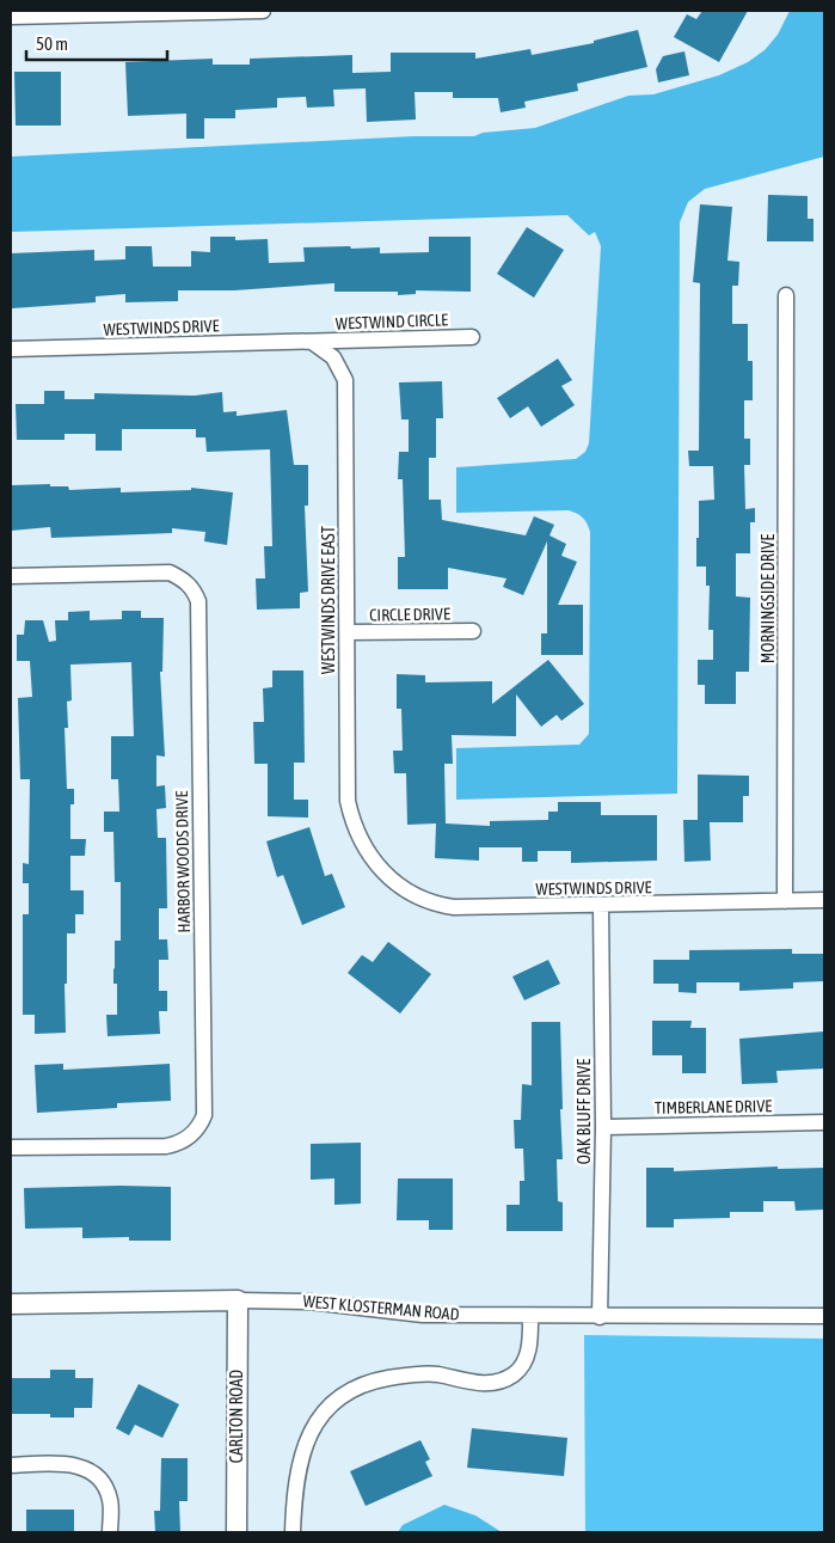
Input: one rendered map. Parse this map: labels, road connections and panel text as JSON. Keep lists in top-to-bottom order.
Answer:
{
  "streets": {
    "street": [
      "WESTWIND CIRCLE",
      "WESTWINDS DRIVE",
      "MORNINGSIDE DRIVE",
      "WESTWINDS DRIVE EAST",
      "CIRCLE DRIVE",
      "HARBOR WOODS DRIVE",
      "TIMBERLANE DRIVE",
      "OAK BLUFF DRIVE",
      "WEST KLOSTERMAN ROAD",
      "CARLTON ROAD"
    ]
  },
  "crossings": [
    ["WESTWIND CIRCLE", "WESTWINDS DRIVE"],
    ["WESTWIND CIRCLE", "WESTWINDS DRIVE EAST"],
    ["WESTWINDS DRIVE", "MORNINGSIDE DRIVE"],
    ["WESTWINDS DRIVE", "WESTWINDS DRIVE EAST"],
    ["WESTWINDS DRIVE", "OAK BLUFF DRIVE"],
    ["WESTWINDS DRIVE EAST", "CIRCLE DRIVE"],
    ["TIMBERLANE DRIVE", "OAK BLUFF DRIVE"],
    ["OAK BLUFF DRIVE", "WEST KLOSTERMAN ROAD"],
    ["WEST KLOSTERMAN ROAD", "CARLTON ROAD"]
  ],
  "scale_bar": "50 m"
}
